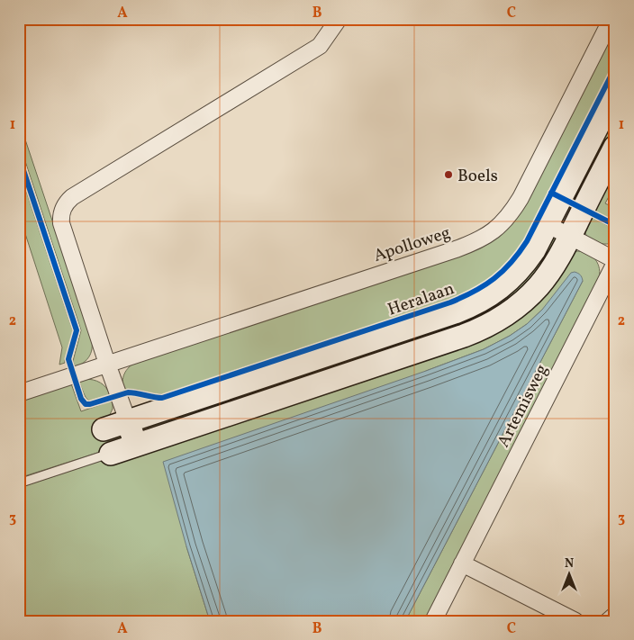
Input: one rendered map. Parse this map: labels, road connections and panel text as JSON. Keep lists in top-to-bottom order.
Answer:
{
  "streets": {
    "street": ["Apolloweg", "Heralaan", "Artemisweg"]
  },
  "crossings": [
    ["Heralaan", "Artemisweg"]
  ],
  "places": ["Boels"],
  "north": "top",
  "grid": {
    "columns": ["A", "B", "C"],
    "rows": ["1", "2", "3"]
  }
}
